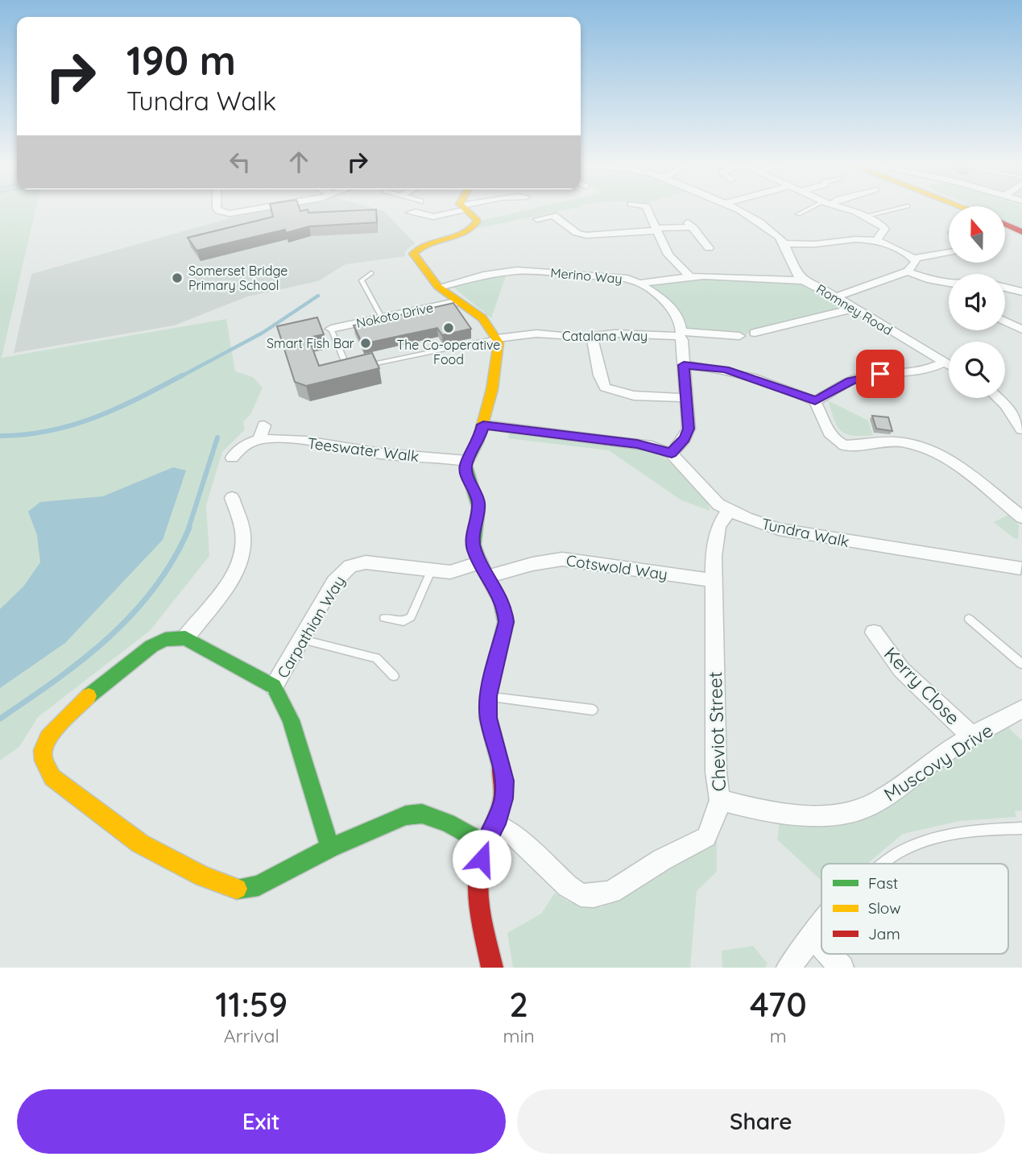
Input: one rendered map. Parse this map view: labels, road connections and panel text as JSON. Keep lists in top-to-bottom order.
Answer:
{
  "streets": {
    "street": [
      "Merino Way",
      "Romney Road",
      "Nokoto Drive",
      "Catalana Way",
      "Teeswater Walk",
      "Tundra Walk",
      "Cotswold Way",
      "Carpathian Way",
      "Kerry Close",
      "Cheviot Street",
      "Muscovy Drive"
    ]
  },
  "crossings": [
    ["Merino Way", "Romney Road"],
    ["Merino Way", "Catalana Way"],
    ["Merino Way", "Tundra Walk"],
    ["Tundra Walk", "Cheviot Street"],
    ["Cotswold Way", "Carpathian Way"],
    ["Cotswold Way", "Cheviot Street"],
    ["Kerry Close", "Muscovy Drive"],
    ["Cheviot Street", "Muscovy Drive"]
  ],
  "places": ["Somerset Bridge Primary School", "The Co-operative Food", "Smart Fish Bar"],
  "legend": ["Fast", "Slow", "Jam"],
  "north": "top",
  "page": {
    "turn": ["190 m", "Tundra Walk"],
    "eta": [
      "11:59",
      "Arrival",
      "2",
      "min",
      "470",
      "m"
    ],
    "buttons": ["Exit", "Share"]
  }
}
